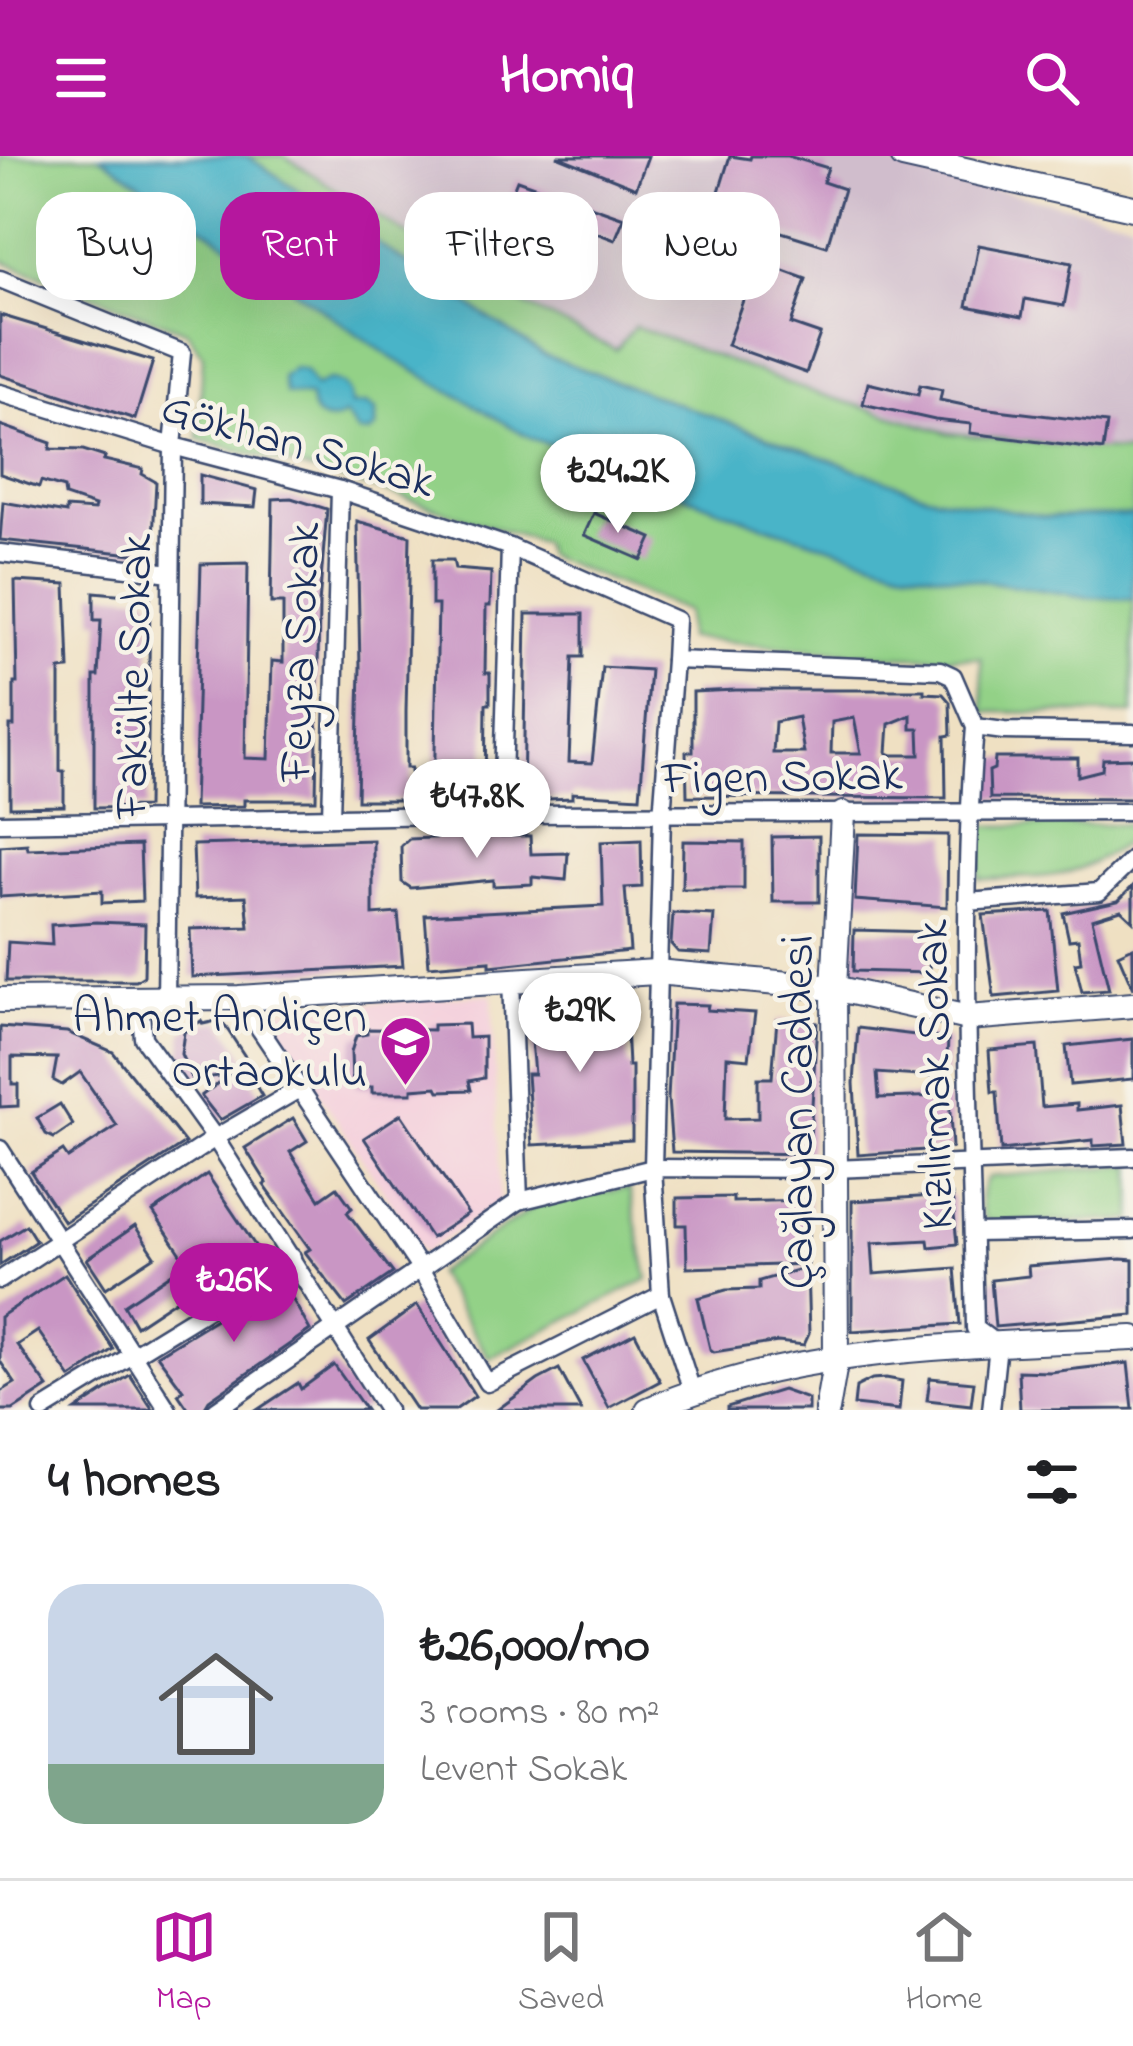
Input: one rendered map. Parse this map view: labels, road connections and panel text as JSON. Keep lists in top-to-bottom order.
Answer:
{
  "streets": {
    "street": [
      "Gökhan Sokak",
      "Feyza Sokak",
      "Fakülte Sokak",
      "Figen Sokak",
      "Kızılırmak Sokak",
      "Çağlayan Caddesi"
    ]
  },
  "crossings": [
    ["Gökhan Sokak", "Feyza Sokak"],
    ["Gökhan Sokak", "Fakülte Sokak"],
    ["Feyza Sokak", "Figen Sokak"],
    ["Fakülte Sokak", "Figen Sokak"],
    ["Figen Sokak", "Kızılırmak Sokak"],
    ["Figen Sokak", "Çağlayan Caddesi"]
  ],
  "places": {
    "school or university": ["Ahmet Andiçen Ortaokulu"]
  },
  "page": {
    "header": "Homiq",
    "chip": [
      "Buy",
      "Rent",
      "Filters",
      "New"
    ],
    "price": [
      "₺24.2K",
      "₺47.8K",
      "₺29K",
      "₺26K"
    ],
    "heading": "4 homes",
    "list": [
      {
        "name": "₺26,000/mo",
        "note": "3 rooms · 80 m² · Levent Sokak"
      }
    ],
    "tabs": ["Map", "Saved", "Home"]
  }
}
